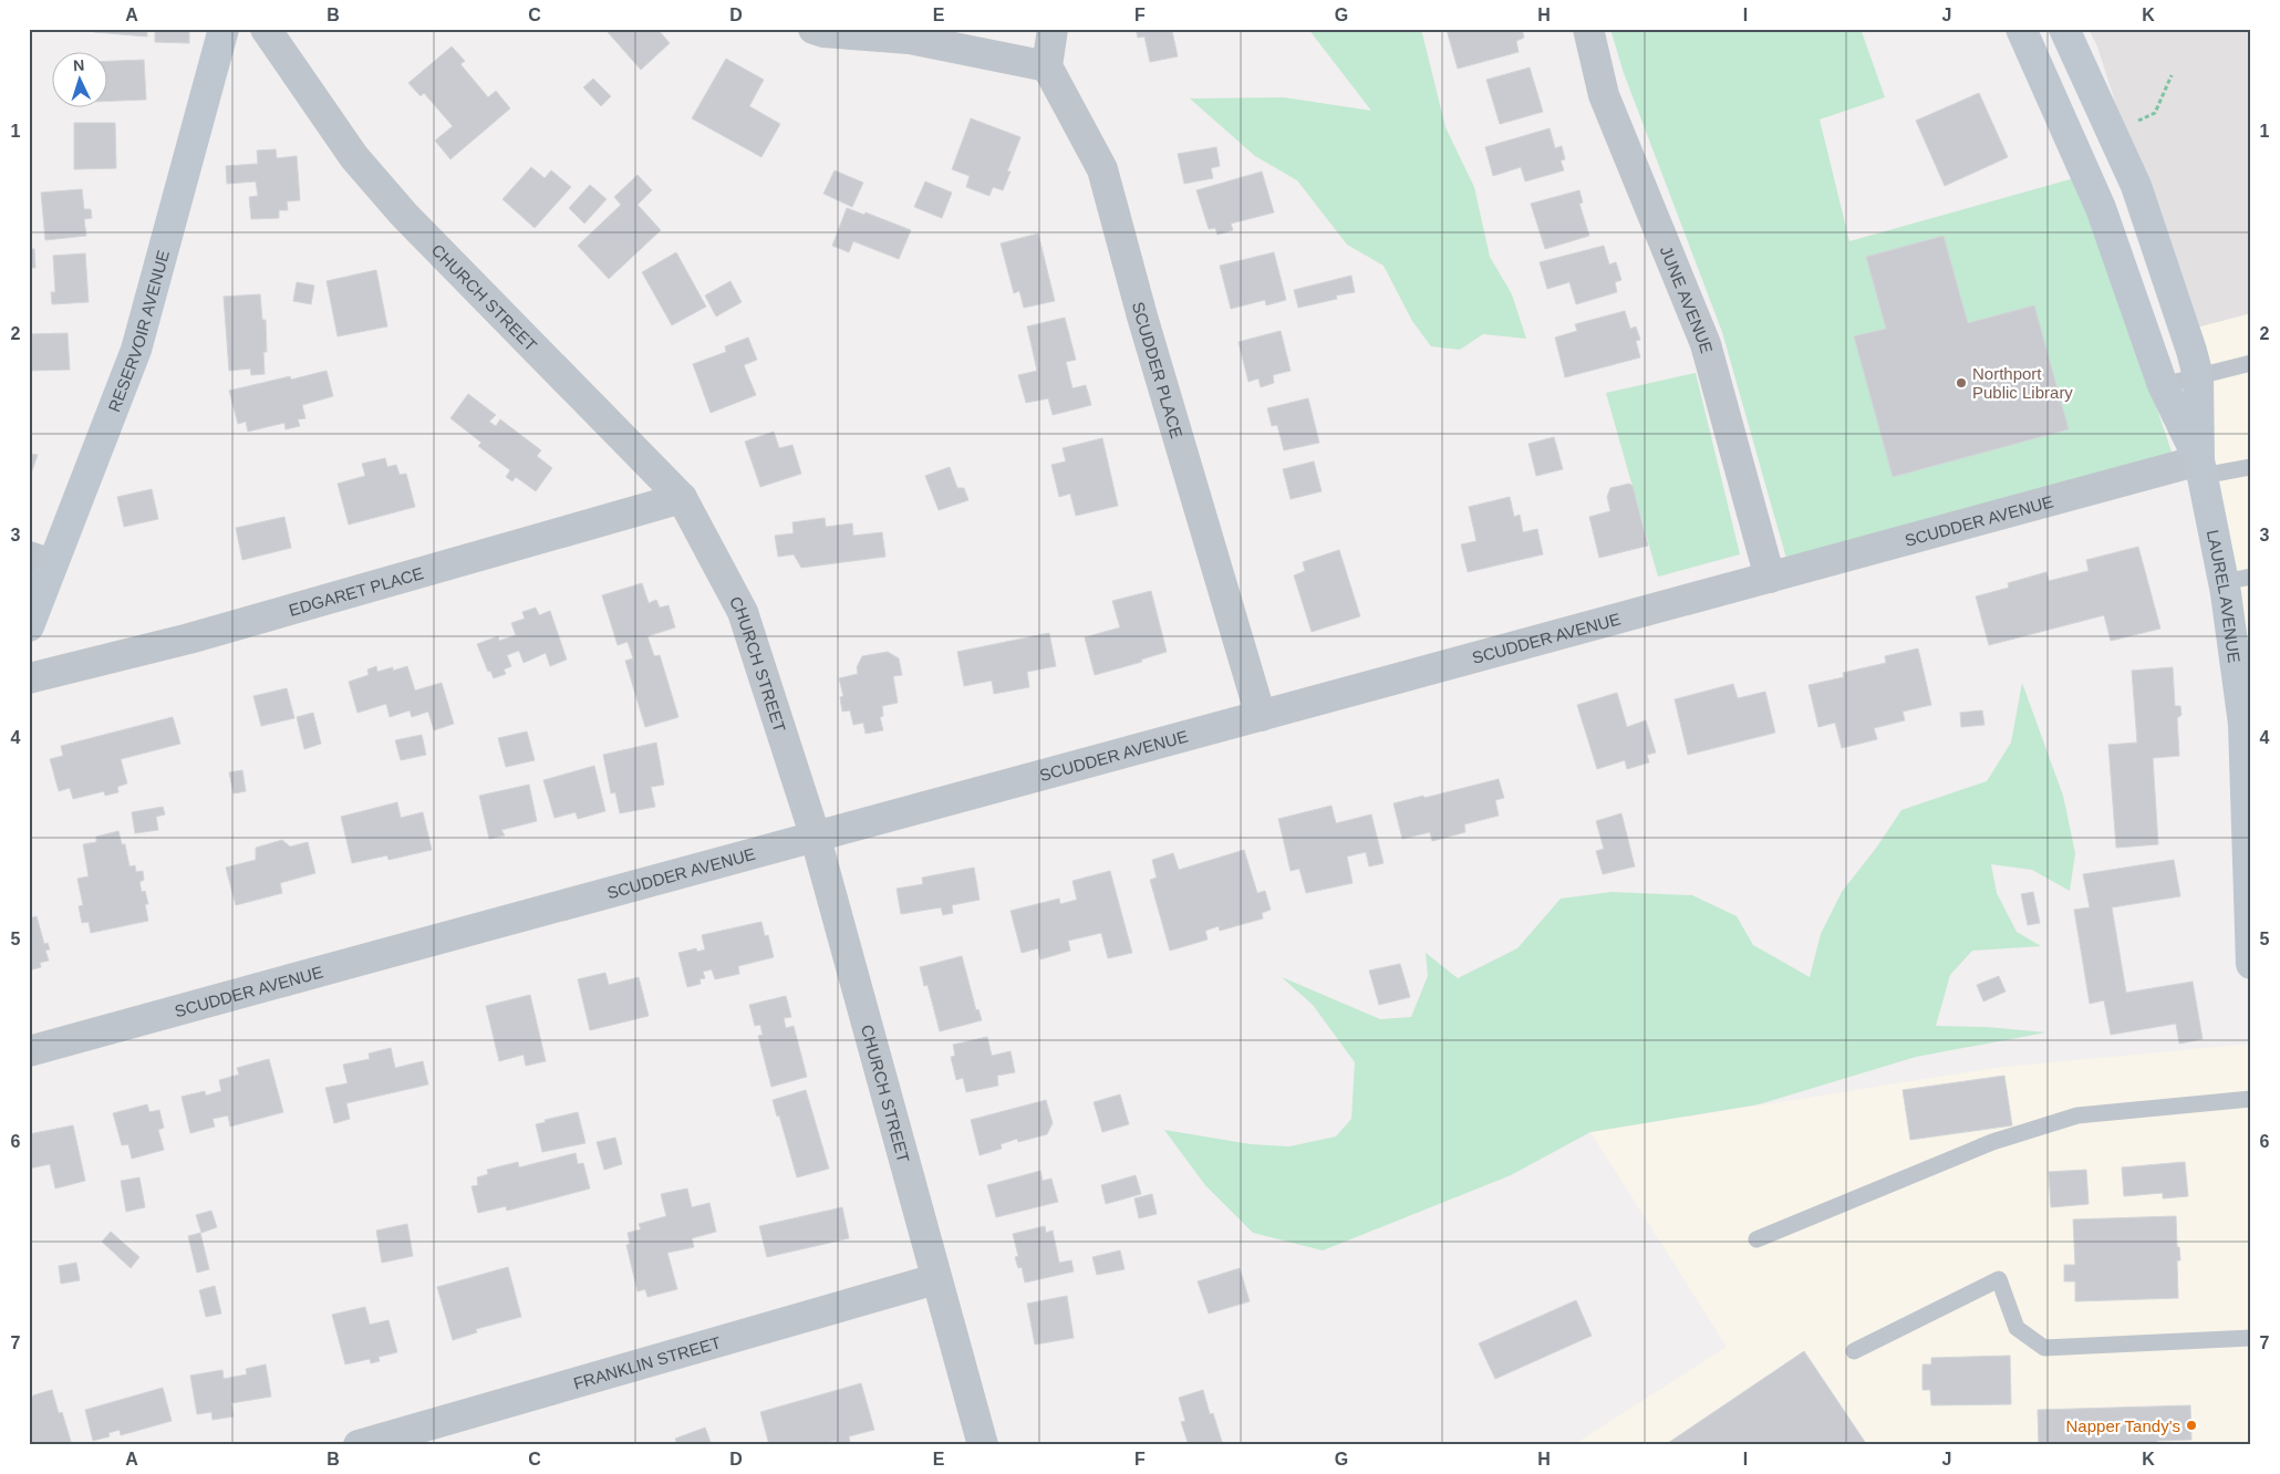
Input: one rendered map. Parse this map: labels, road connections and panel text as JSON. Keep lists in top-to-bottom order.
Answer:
{
  "streets": {
    "main road": ["RESERVOIR AVENUE", "LAUREL AVENUE"],
    "street": [
      "CHURCH STREET",
      "JUNE AVENUE",
      "SCUDDER PLACE",
      "SCUDDER AVENUE",
      "EDGARET PLACE",
      "FRANKLIN STREET"
    ]
  },
  "crossings": [
    ["CHURCH STREET", "SCUDDER AVENUE"],
    ["CHURCH STREET", "EDGARET PLACE"],
    ["CHURCH STREET", "FRANKLIN STREET"],
    ["JUNE AVENUE", "SCUDDER AVENUE"],
    ["SCUDDER PLACE", "SCUDDER AVENUE"],
    ["SCUDDER AVENUE", "LAUREL AVENUE"]
  ],
  "places": ["Northport Public Library", "Napper Tandy's"],
  "north": "top",
  "grid": {
    "columns": [
      "A",
      "B",
      "C",
      "D",
      "E",
      "F",
      "G",
      "H",
      "I",
      "J",
      "K"
    ],
    "rows": [
      "1",
      "2",
      "3",
      "4",
      "5",
      "6",
      "7"
    ]
  }
}
